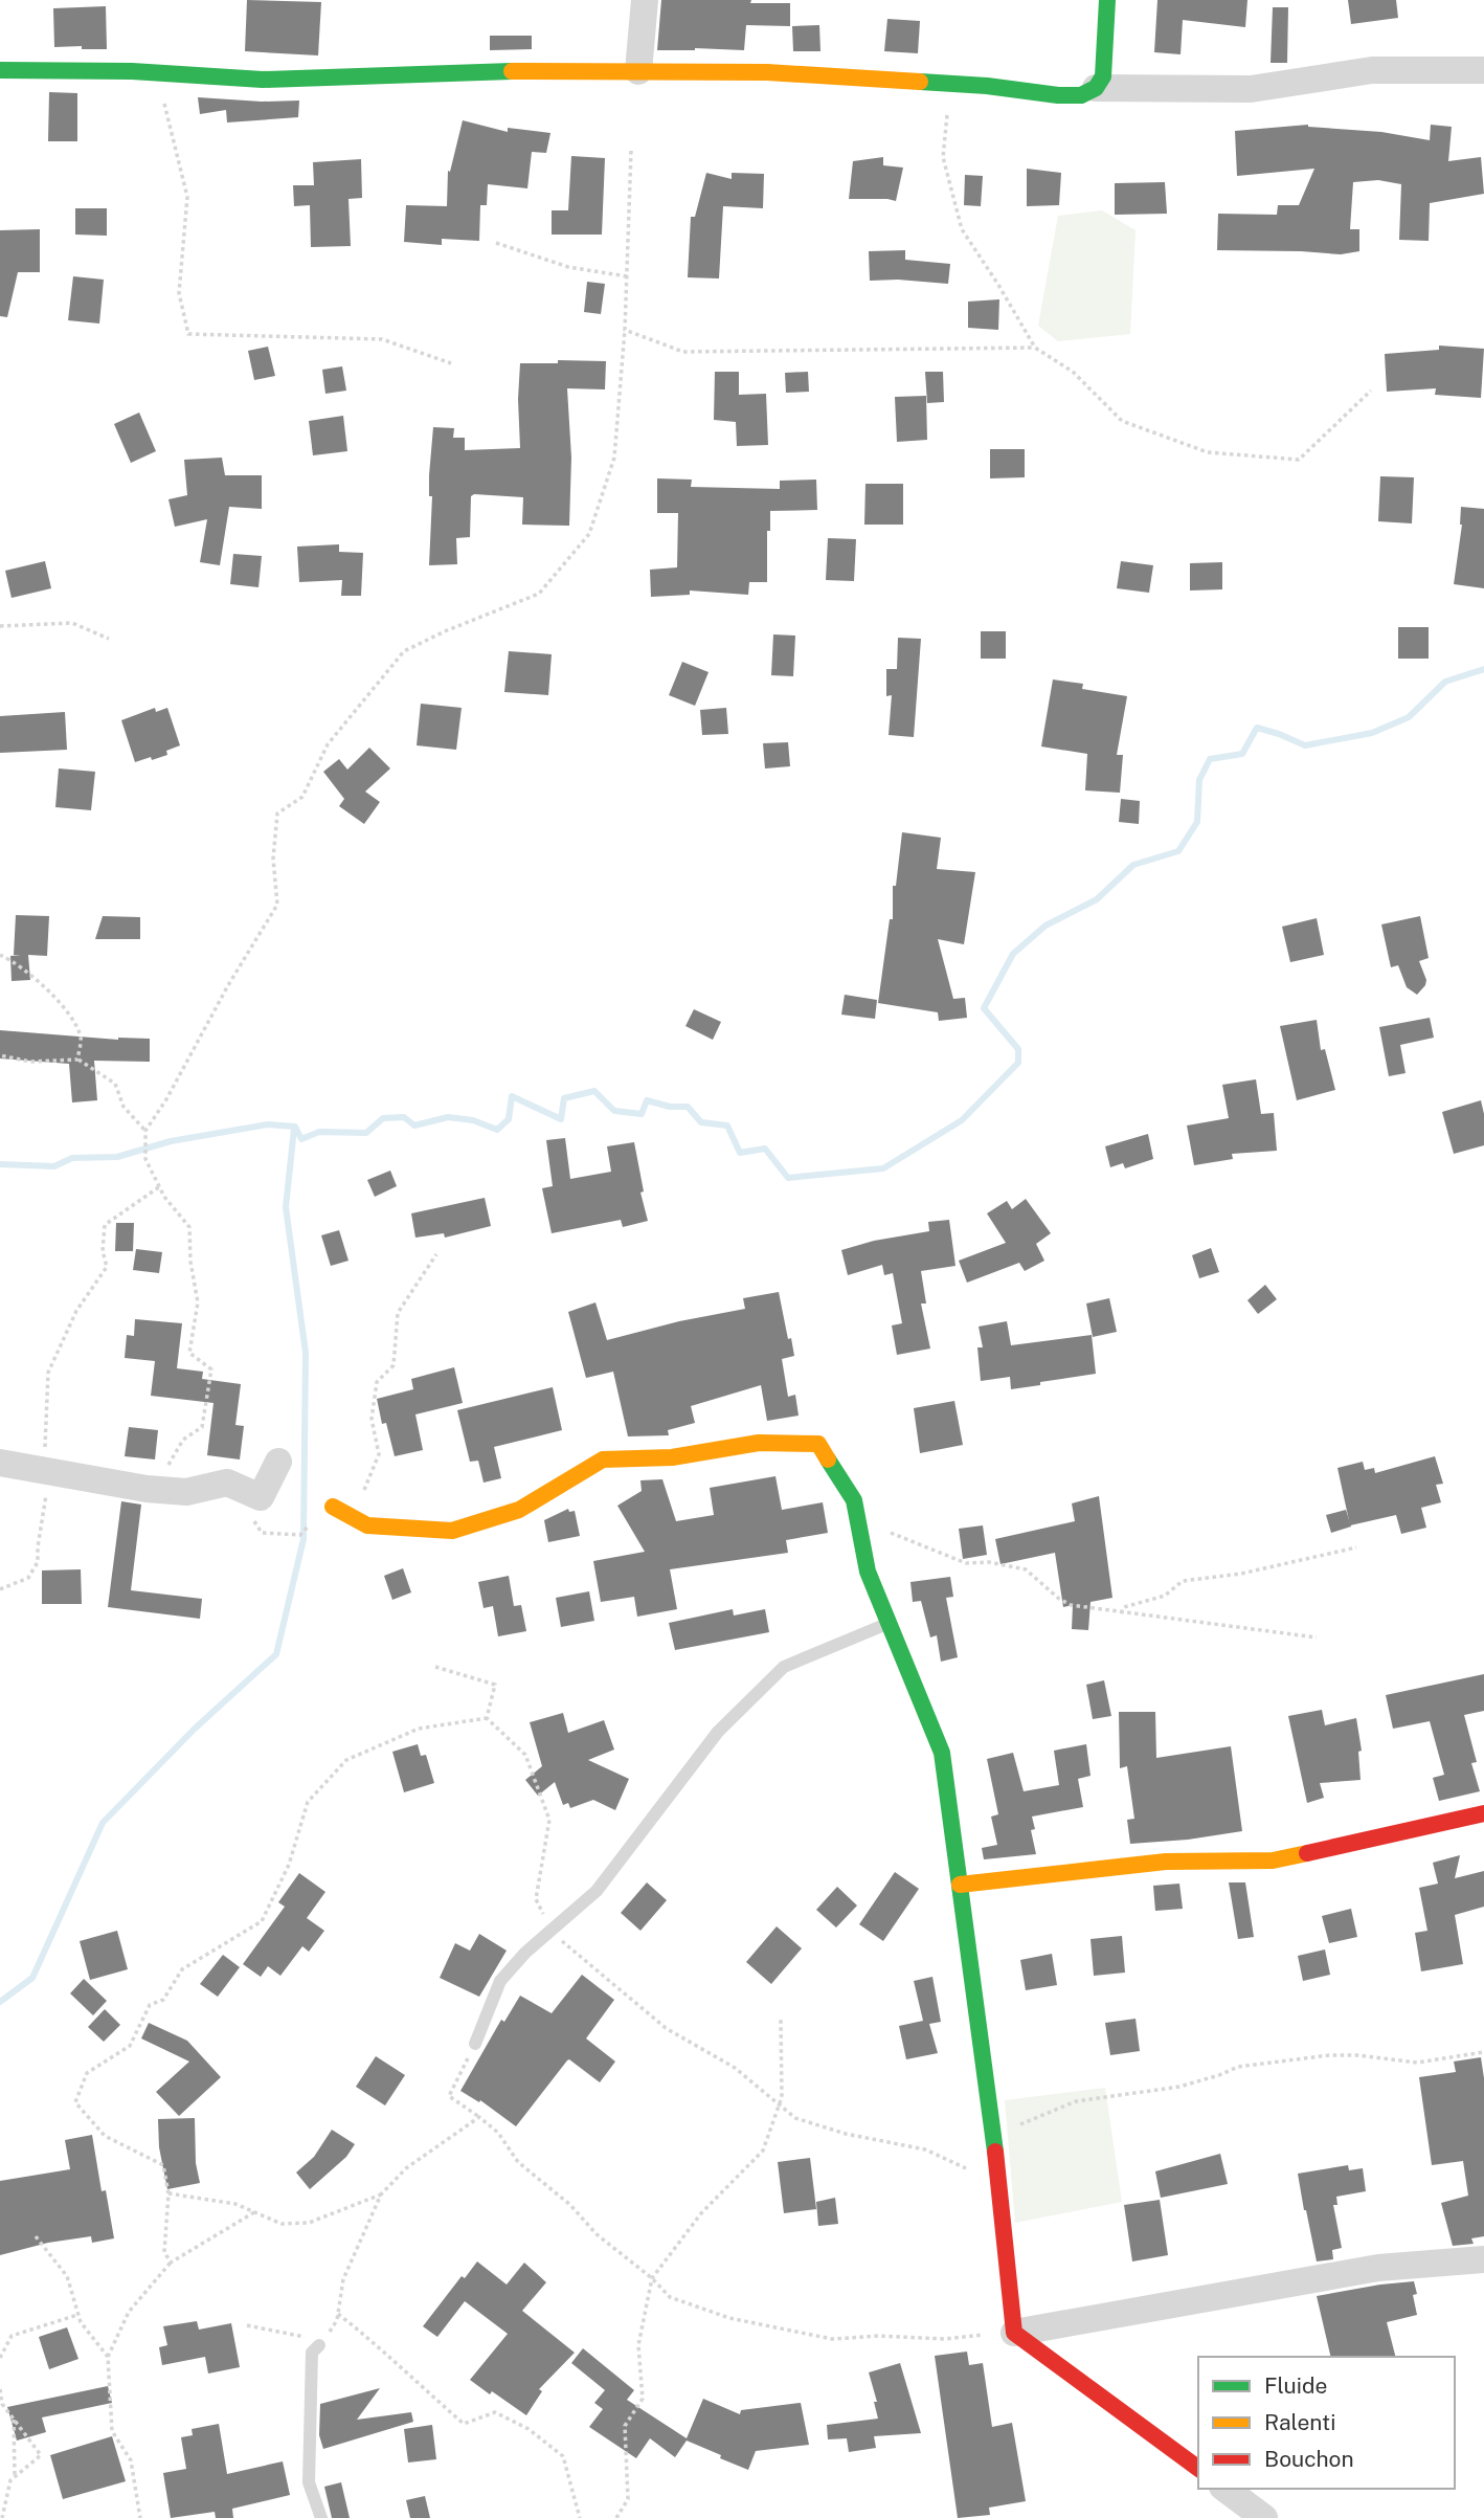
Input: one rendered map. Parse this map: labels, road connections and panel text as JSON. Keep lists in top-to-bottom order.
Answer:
{
  "legend": ["Fluide", "Ralenti", "Bouchon"]
}
